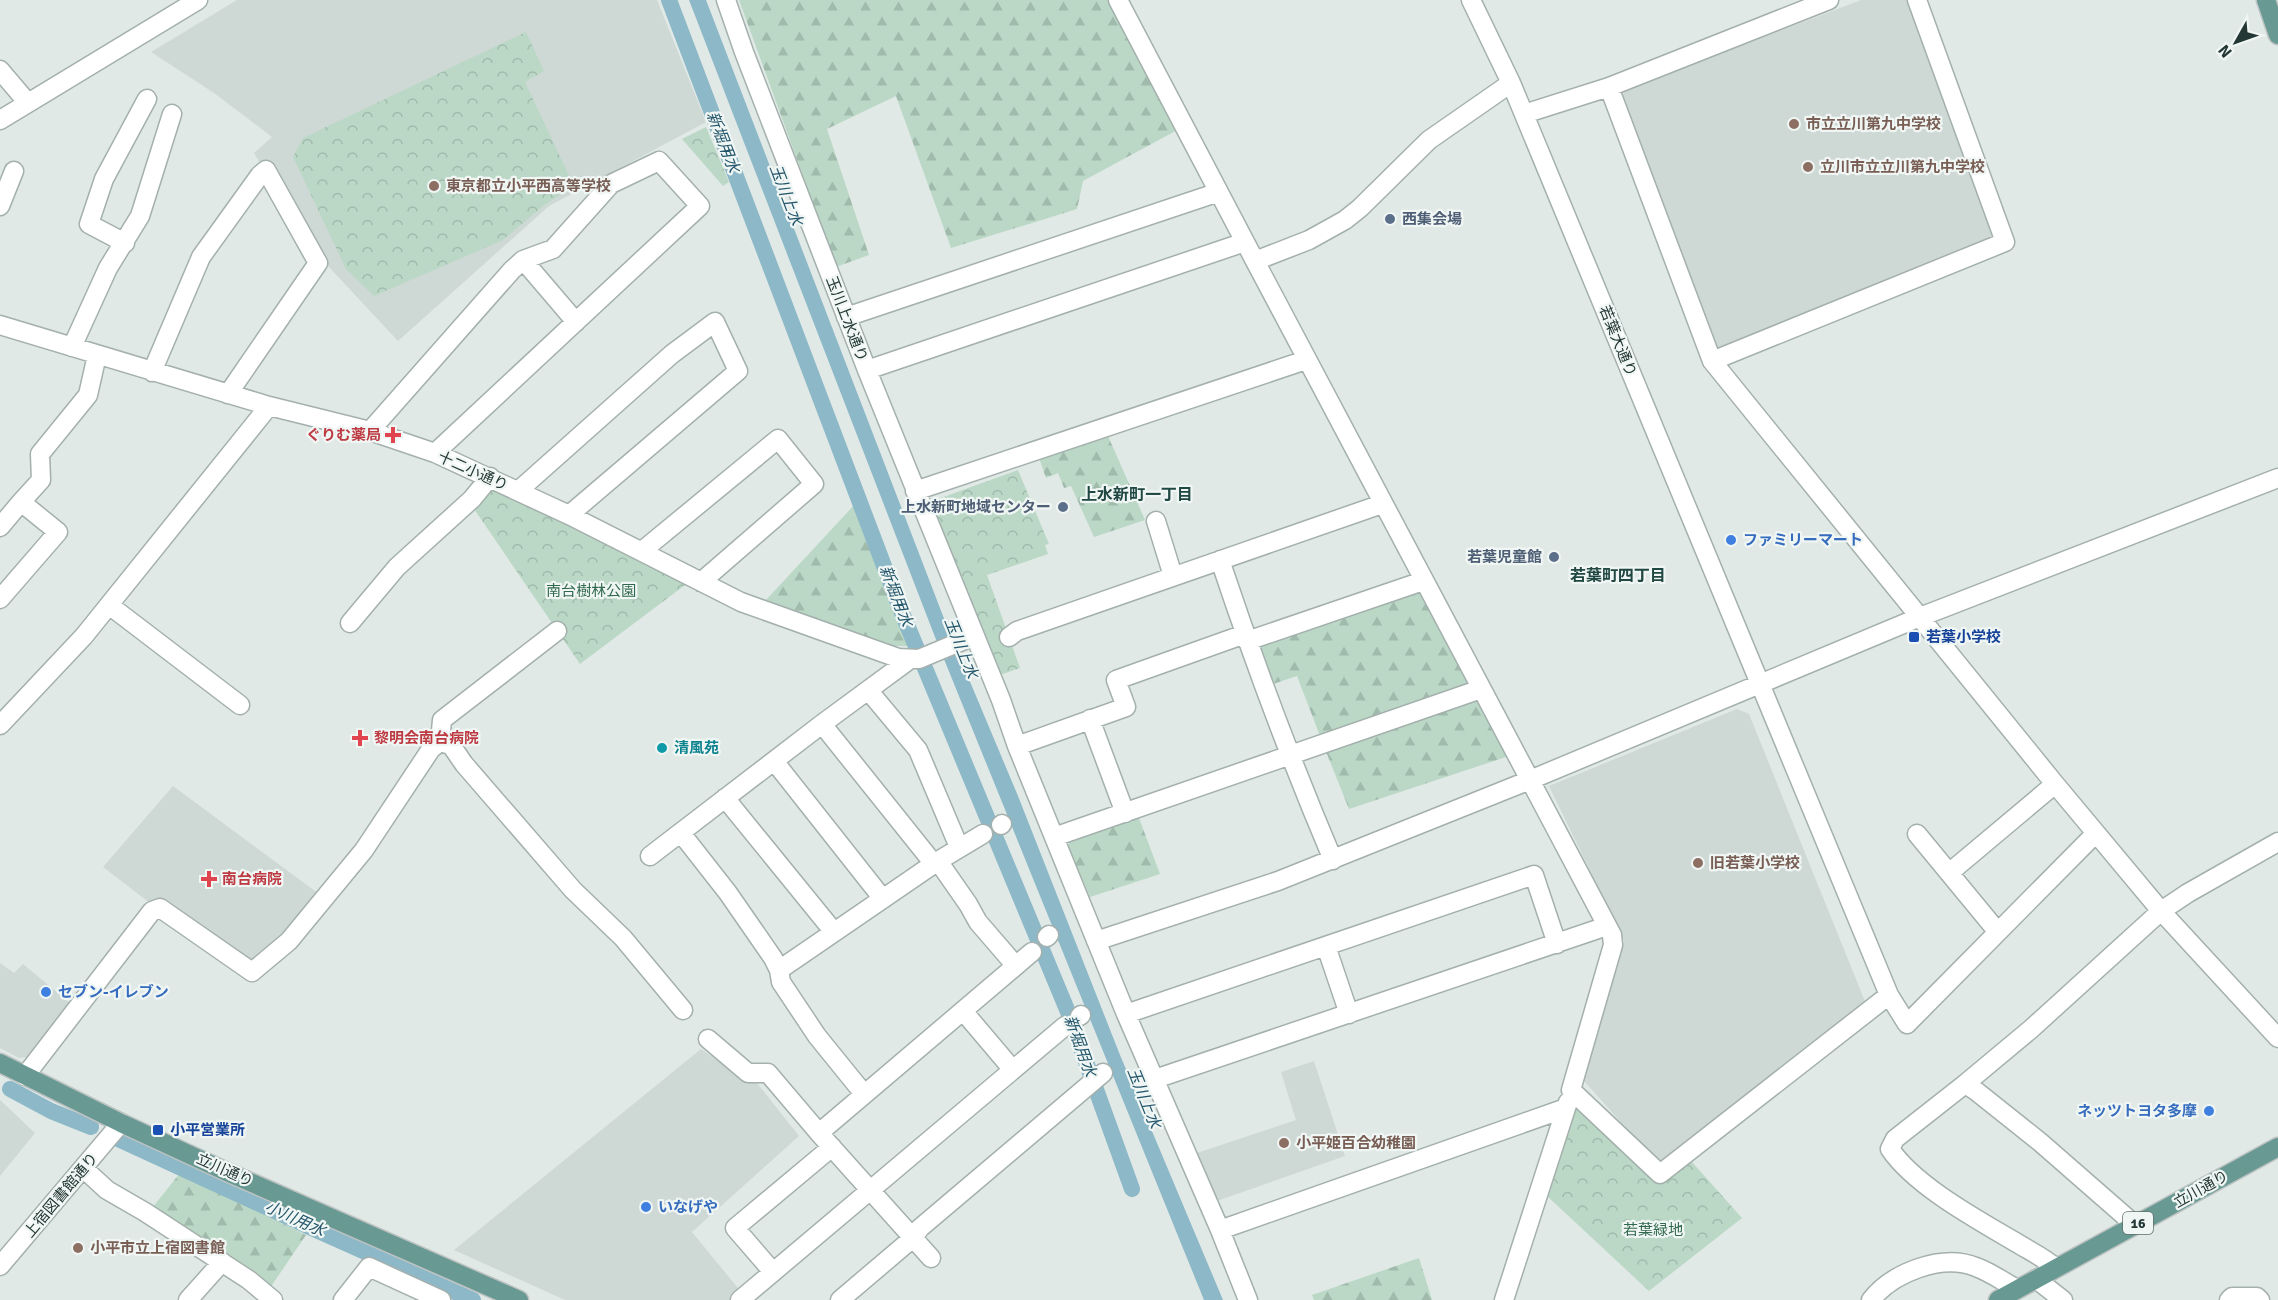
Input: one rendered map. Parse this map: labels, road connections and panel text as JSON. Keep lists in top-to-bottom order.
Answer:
{
  "streets": {
    "main road": ["立川通り", "16"],
    "street": [
      "玉川上水通り",
      "若葉大通り",
      "十二小通り",
      "上宿図書館通り"
    ]
  },
  "crossings": [
    ["立川通り", "上宿図書館通り"]
  ],
  "districts": ["上水新町一丁目", "若葉町四丁目"],
  "water": ["新堀用水", "玉川上水", "小川用水"],
  "parks": ["南台樹林公園", "若葉緑地"],
  "places": {
    "other": [
      "市立立川第九中学校",
      "立川市立立川第九中学校",
      "東京都立小平西高等学校",
      "西集会場",
      "上水新町地域センター",
      "ファミリーマート",
      "若葉児童館",
      "清風苑",
      "旧若葉小学校",
      "セブン-イレブン",
      "ネッツトヨタ多摩",
      "小平姫百合幼稚園",
      "いなげや",
      "小平市立上宿図書館"
    ],
    "health": ["ぐりむ薬局", "黎明会南台病院", "南台病院"],
    "transit": ["若葉小学校", "小平営業所"]
  },
  "north": "bottom left"
}
